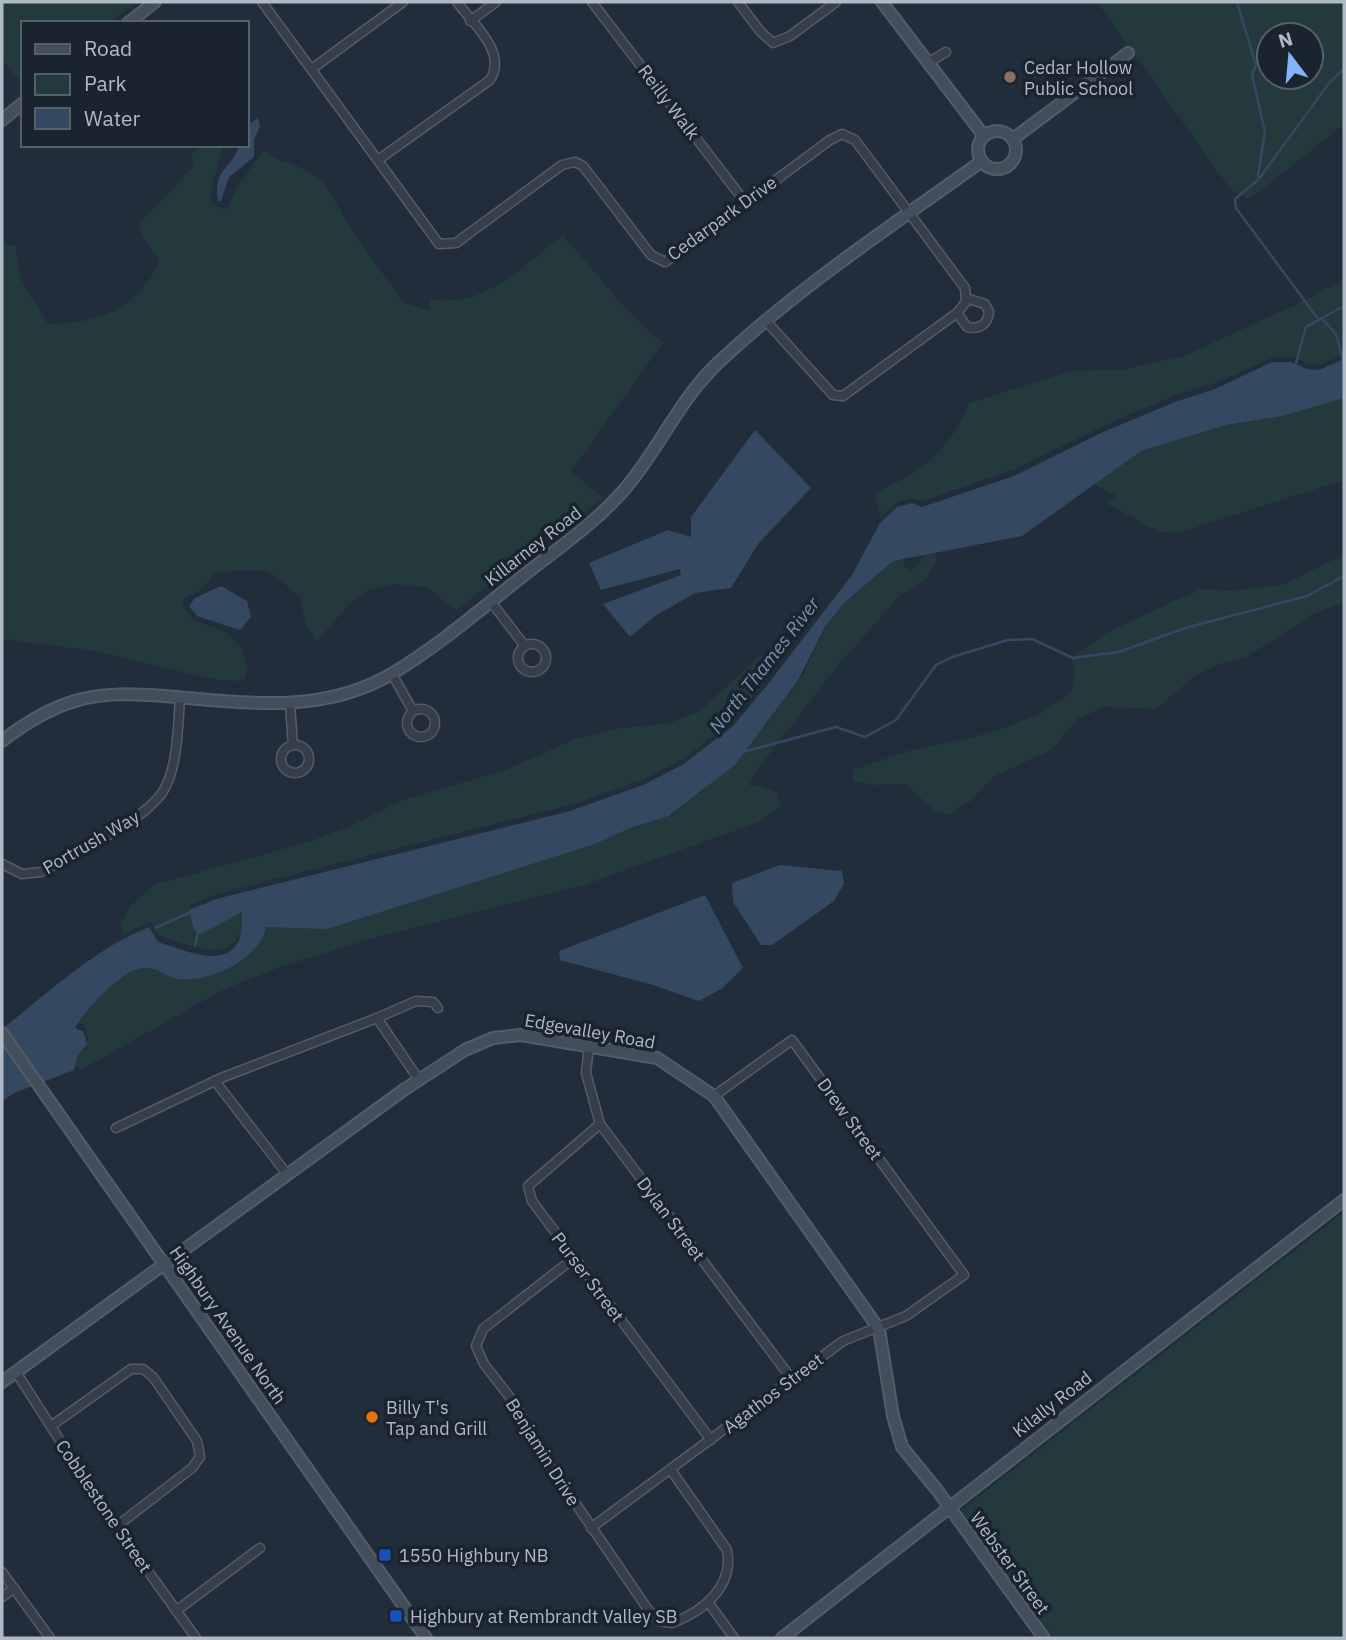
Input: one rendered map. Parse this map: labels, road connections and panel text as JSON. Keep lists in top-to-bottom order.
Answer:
{
  "streets": {
    "street": [
      "Reilly Walk",
      "Cedarpark Drive",
      "Killarney Road",
      "Portrush Way",
      "Edgevalley Road",
      "Drew Street",
      "Dylan Street",
      "Purser Street",
      "Highbury Avenue North",
      "Agathos Street",
      "Kilally Road",
      "Benjamin Drive",
      "Cobblestone Street",
      "Webster Street"
    ]
  },
  "crossings": [
    ["Reilly Walk", "Cedarpark Drive"],
    ["Cedarpark Drive", "Killarney Road"],
    ["Killarney Road", "Portrush Way"],
    ["Edgevalley Road", "Drew Street"],
    ["Edgevalley Road", "Dylan Street"],
    ["Edgevalley Road", "Highbury Avenue North"],
    ["Edgevalley Road", "Agathos Street"],
    ["Edgevalley Road", "Kilally Road"],
    ["Edgevalley Road", "Cobblestone Street"],
    ["Edgevalley Road", "Webster Street"],
    ["Drew Street", "Agathos Street"],
    ["Dylan Street", "Purser Street"],
    ["Dylan Street", "Agathos Street"],
    ["Purser Street", "Agathos Street"],
    ["Purser Street", "Benjamin Drive"],
    ["Agathos Street", "Benjamin Drive"],
    ["Kilally Road", "Webster Street"]
  ],
  "water": ["North Thames River"],
  "places": {
    "other": ["Cedar Hollow Public School", "Billy T's Tap and Grill"],
    "transit": ["1550 Highbury NB", "Highbury at Rembrandt Valley SB"]
  },
  "legend": ["Road", "Park", "Water"],
  "north": "top"
}
